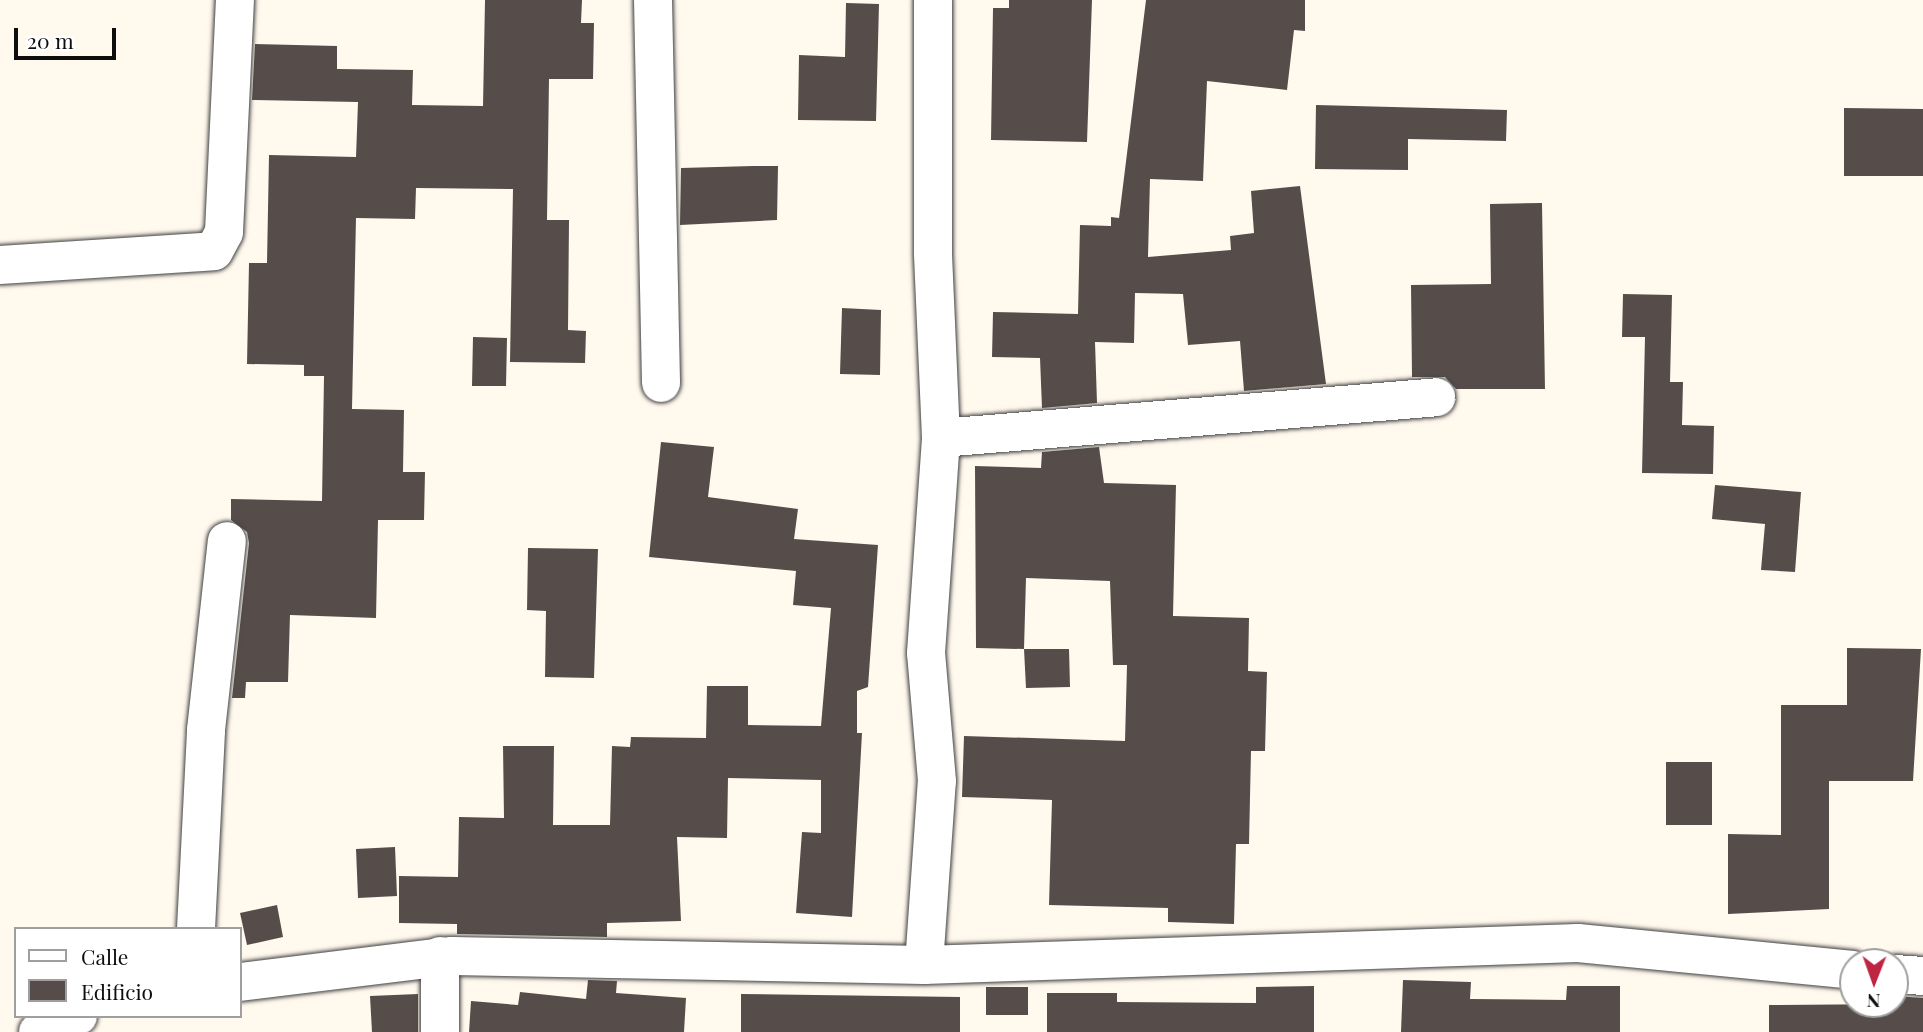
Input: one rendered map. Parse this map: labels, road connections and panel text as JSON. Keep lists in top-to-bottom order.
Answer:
{
  "legend": ["Calle", "Edificio"],
  "scale_bar": "20 m",
  "north": "bottom"
}
